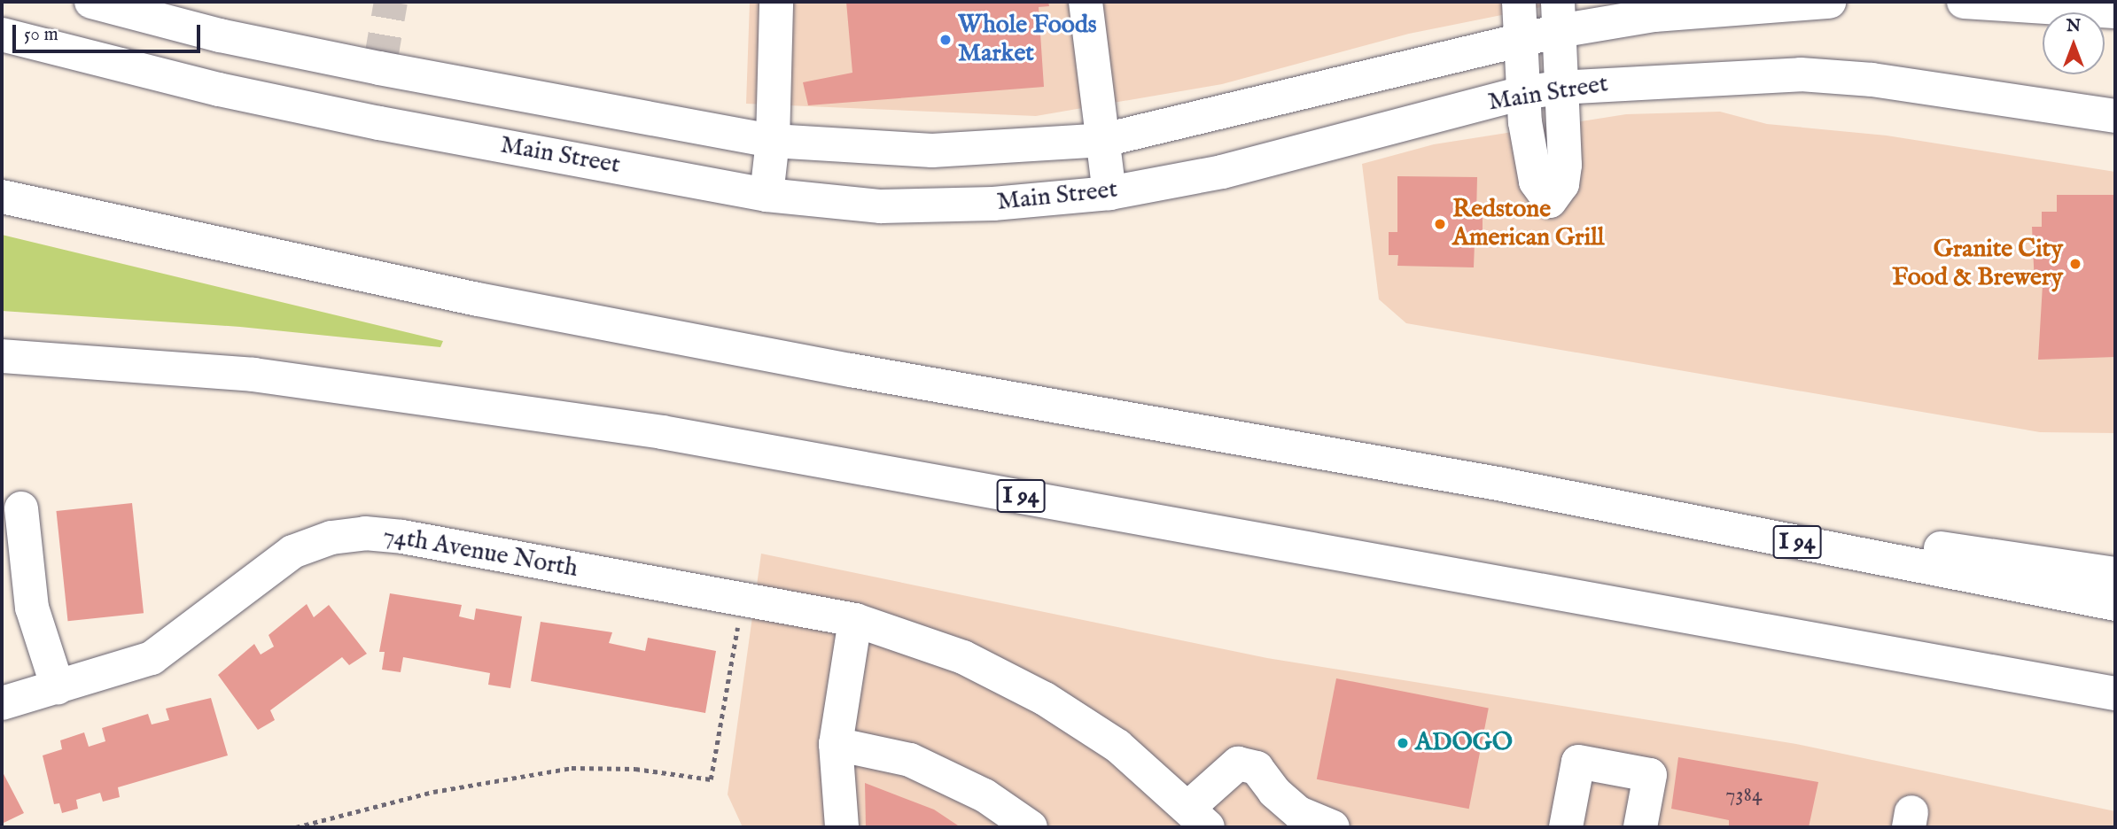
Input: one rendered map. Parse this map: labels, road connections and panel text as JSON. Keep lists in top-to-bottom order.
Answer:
{
  "streets": {
    "main road": ["Main Street", "I 94", "74th Avenue North"]
  },
  "places": [
    "Whole Foods Market",
    "Redstone American Grill",
    "Granite City Food & Brewery",
    "ADOGO"
  ],
  "house_numbers": ["7384"],
  "scale_bar": "50 m",
  "north": "top"
}
